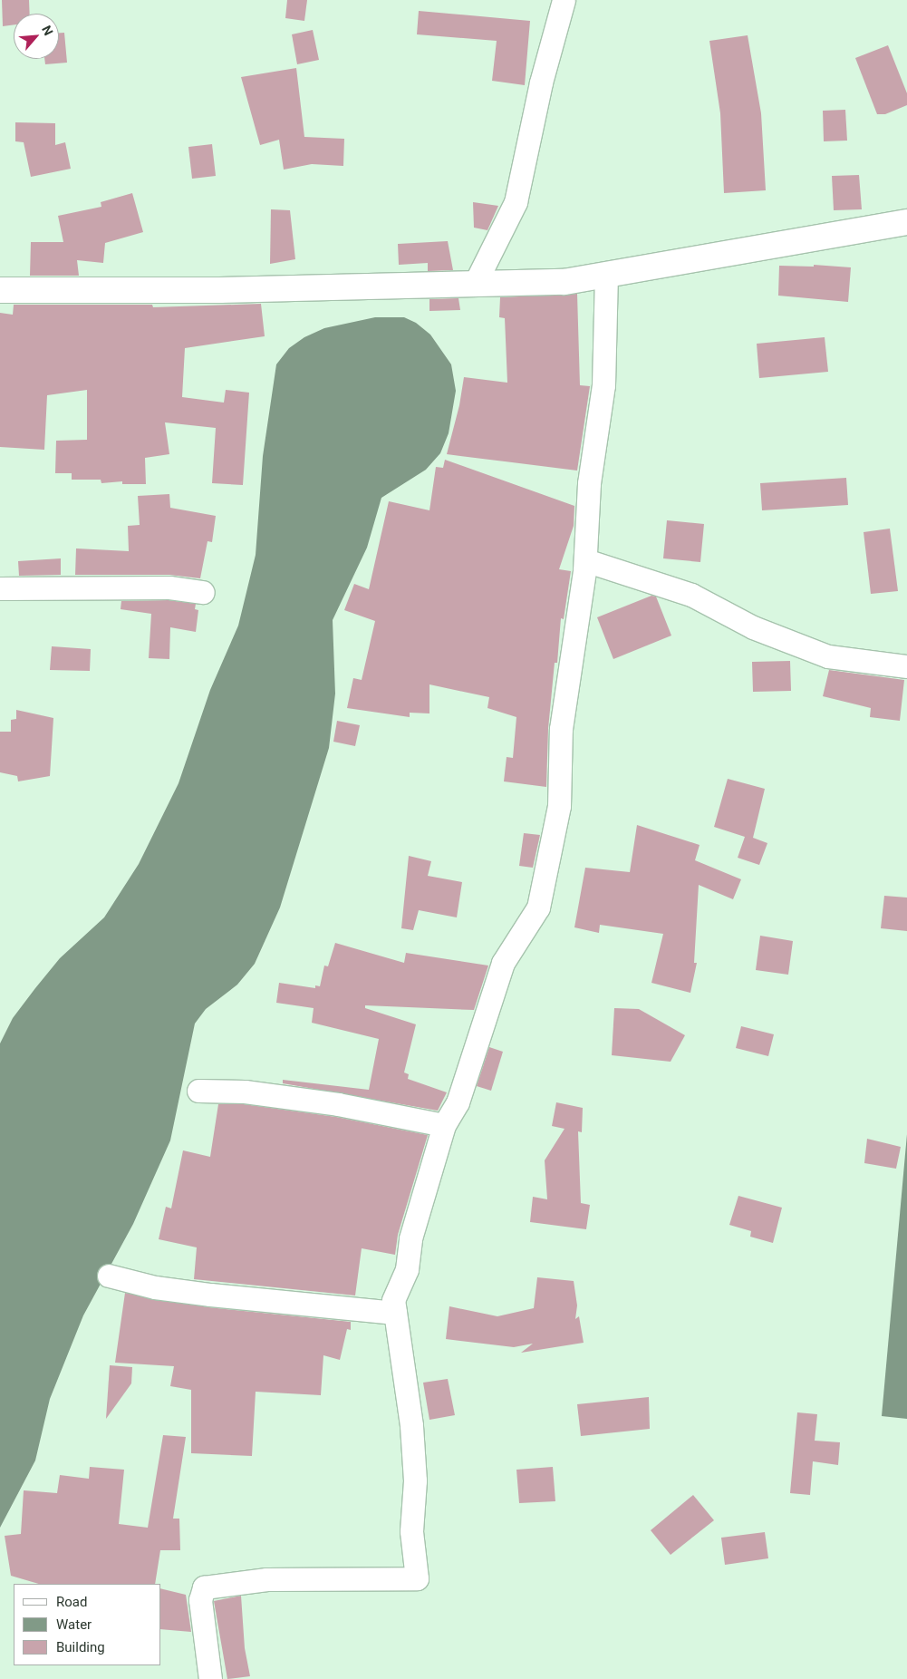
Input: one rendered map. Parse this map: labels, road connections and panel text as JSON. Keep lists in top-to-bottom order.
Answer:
{
  "legend": ["Road", "Water", "Building"],
  "north": "top right"
}
